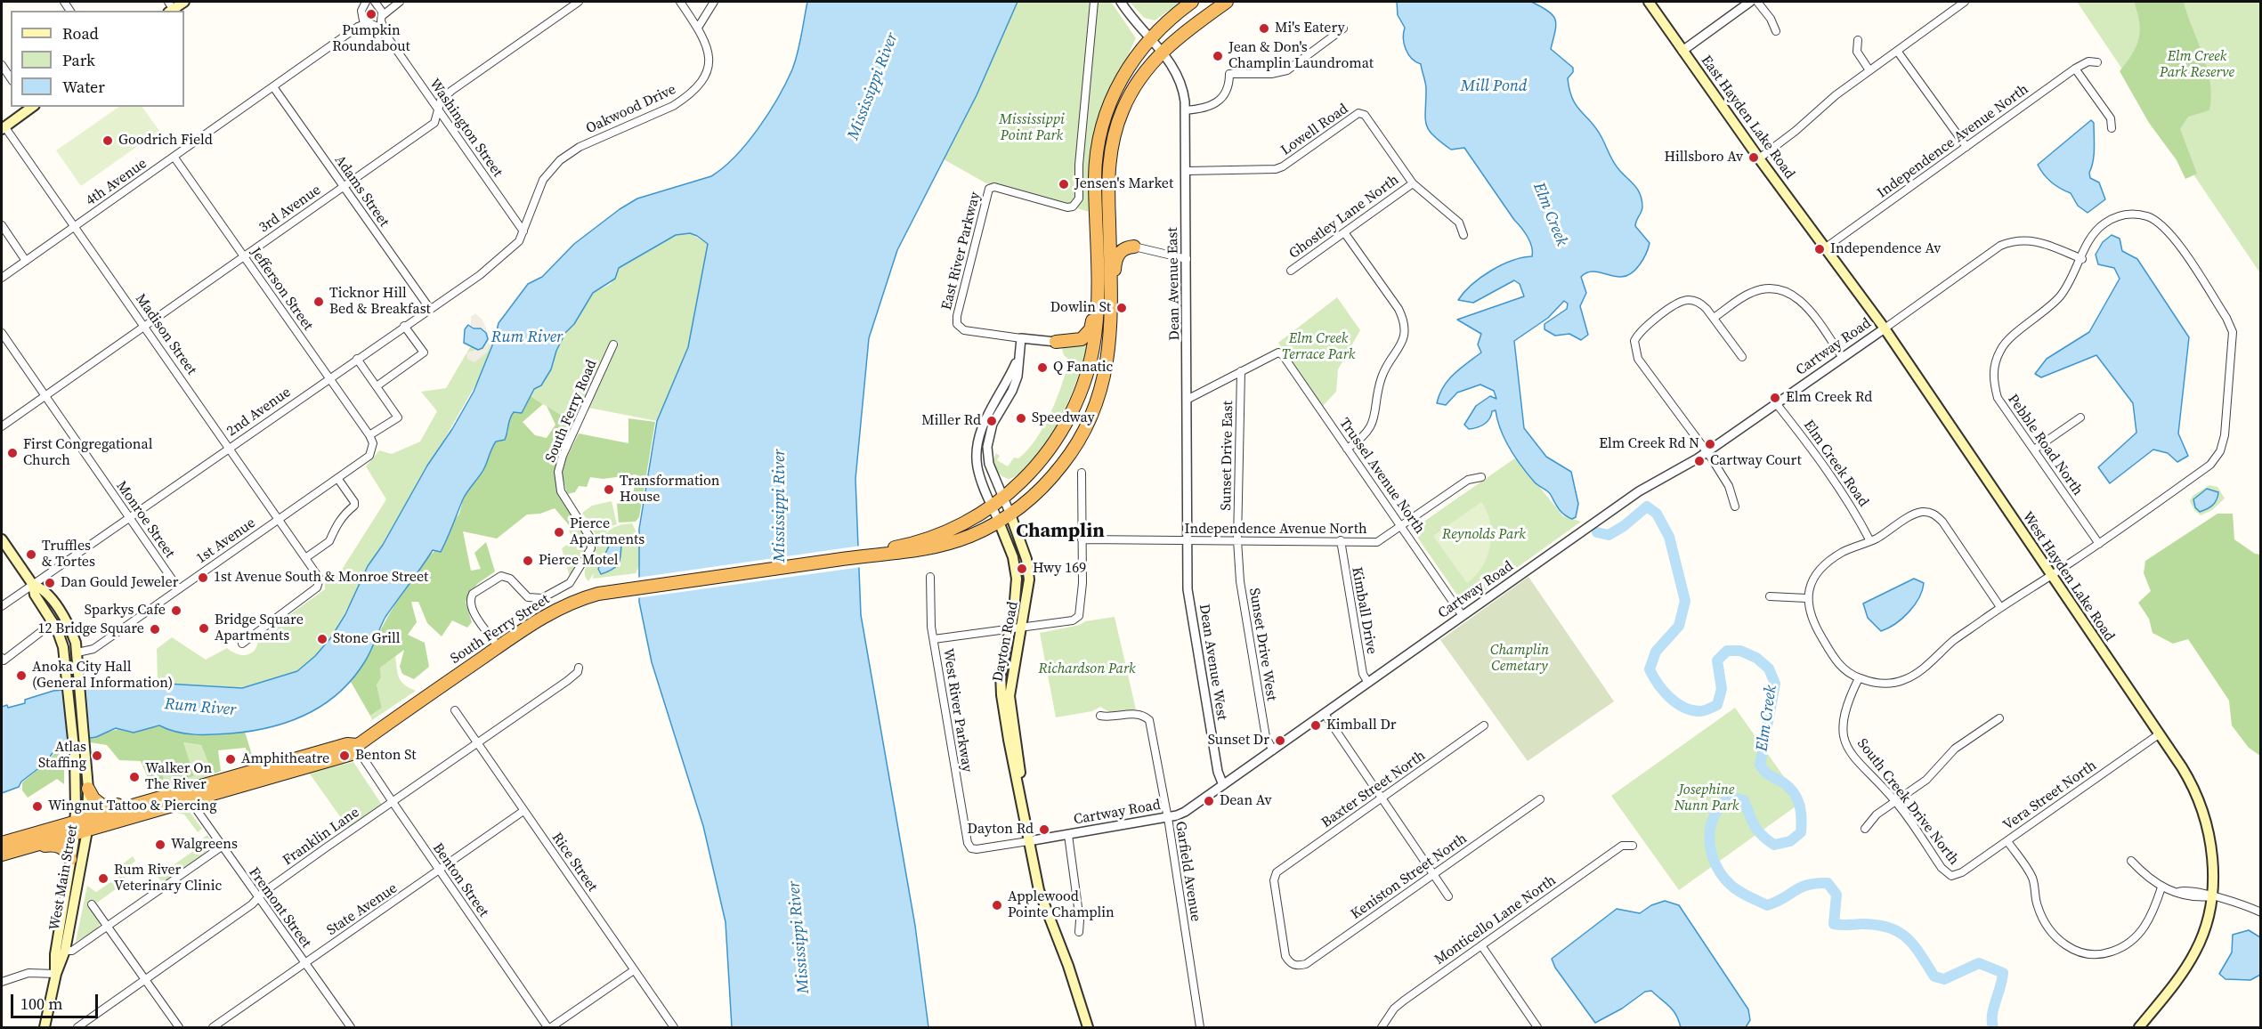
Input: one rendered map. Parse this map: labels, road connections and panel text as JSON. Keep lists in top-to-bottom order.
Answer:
{
  "streets": {
    "highway": ["South Ferry Street"],
    "main road": [
      "East Hayden Lake Road",
      "West Hayden Lake Road",
      "Dayton Road",
      "West Main Street"
    ],
    "street": [
      "Oakwood Drive",
      "Washington Street",
      "Lowell Road",
      "Independence Avenue North",
      "4th Avenue",
      "Adams Street",
      "3rd Avenue",
      "Ghostley Lane North",
      "East River Parkway",
      "Dean Avenue East",
      "Jefferson Street",
      "Madison Street",
      "Cartway Road",
      "South Ferry Road",
      "2nd Avenue",
      "Pebble Road North",
      "Sunset Drive East",
      "Elm Creek Road",
      "Trussel Avenue North",
      "Monroe Street",
      "1st Avenue",
      "Kimball Drive",
      "Sunset Drive West",
      "Dean Avenue West",
      "West River Parkway",
      "Baxter Street North",
      "Vera Street North",
      "South Creek Drive North",
      "Franklin Lane",
      "Rice Street",
      "Garfield Avenue",
      "Keniston Street North",
      "Benton Street",
      "Fremont Street",
      "State Avenue",
      "Monticello Lane North"
    ]
  },
  "crossings": [
    ["Oakwood Drive", "Washington Street"],
    ["Oakwood Drive", "2nd Avenue"],
    ["East Hayden Lake Road", "Independence Avenue North"],
    ["East Hayden Lake Road", "West Hayden Lake Road"],
    ["Washington Street", "4th Avenue"],
    ["Washington Street", "3rd Avenue"],
    ["Washington Street", "2nd Avenue"],
    ["Lowell Road", "Ghostley Lane North"],
    ["Lowell Road", "Dean Avenue East"],
    ["Independence Avenue North", "Dean Avenue East"],
    ["Independence Avenue North", "Sunset Drive East"],
    ["Independence Avenue North", "Trussel Avenue North"],
    ["Independence Avenue North", "West Hayden Lake Road"],
    ["Independence Avenue North", "Kimball Drive"],
    ["Independence Avenue North", "Sunset Drive West"],
    ["Independence Avenue North", "Dean Avenue West"],
    ["4th Avenue", "Adams Street"],
    ["4th Avenue", "Jefferson Street"],
    ["4th Avenue", "Madison Street"],
    ["Adams Street", "3rd Avenue"],
    ["Adams Street", "2nd Avenue"],
    ["3rd Avenue", "Jefferson Street"],
    ["3rd Avenue", "Madison Street"],
    ["3rd Avenue", "Monroe Street"],
    ["Dean Avenue East", "Dean Avenue West"],
    ["Jefferson Street", "2nd Avenue"],
    ["Jefferson Street", "1st Avenue"],
    ["Madison Street", "2nd Avenue"],
    ["Madison Street", "1st Avenue"],
    ["Cartway Road", "Pebble Road North"],
    ["Cartway Road", "Elm Creek Road"],
    ["Cartway Road", "Trussel Avenue North"],
    ["Cartway Road", "West Hayden Lake Road"],
    ["Cartway Road", "Kimball Drive"],
    ["Cartway Road", "Dayton Road"],
    ["Cartway Road", "Sunset Drive West"],
    ["Cartway Road", "Dean Avenue West"],
    ["Cartway Road", "West River Parkway"],
    ["Cartway Road", "Garfield Avenue"],
    ["South Ferry Road", "South Ferry Street"],
    ["2nd Avenue", "Monroe Street"],
    ["2nd Avenue", "West Main Street"],
    ["Pebble Road North", "Elm Creek Road"],
    ["Pebble Road North", "West Hayden Lake Road"],
    ["Pebble Road North", "South Creek Drive North"],
    ["Sunset Drive East", "Trussel Avenue North"],
    ["Sunset Drive East", "Sunset Drive West"],
    ["Elm Creek Road", "South Creek Drive North"],
    ["Monroe Street", "1st Avenue"],
    ["1st Avenue", "West Main Street"],
    ["West Hayden Lake Road", "Vera Street North"],
    ["South Ferry Street", "West Main Street"],
    ["South Ferry Street", "Benton Street"],
    ["South Ferry Street", "Fremont Street"],
    ["Baxter Street North", "Keniston Street North"],
    ["Vera Street North", "South Creek Drive North"],
    ["Franklin Lane", "Rice Street"],
    ["Franklin Lane", "Benton Street"],
    ["Franklin Lane", "Fremont Street"],
    ["Rice Street", "State Avenue"],
    ["Benton Street", "State Avenue"],
    ["Fremont Street", "State Avenue"]
  ],
  "districts": ["Champlin"],
  "water": [
    "Mississippi River",
    "Mill Pond",
    "Elm Creek",
    "Rum River"
  ],
  "parks": [
    "Elm Creek Park Reserve",
    "Mississippi Point Park",
    "Elm Creek Terrace Park",
    "Reynolds Park",
    "Champlin Cemetary",
    "Richardson Park",
    "Josephine Nunn Park"
  ],
  "places": [
    "Pumpkin Roundabout",
    "Mi's Eatery",
    "Jean & Don's Champlin Laundromat",
    "Goodrich Field",
    "Hillsboro Av",
    "Jensen's Market",
    "Independence Av",
    "Ticknor Hill Bed & Breakfast",
    "Dowlin St",
    "Q Fanatic",
    "Elm Creek Rd",
    "Speedway",
    "Miller Rd",
    "Elm Creek Rd N",
    "First Congregational Church",
    "Cartway Court",
    "Transformation House",
    "Pierce Apartments",
    "Truffles & Tortes",
    "Pierce Motel",
    "Hwy 169",
    "1st Avenue South & Monroe Street",
    "Dan Gould Jeweler",
    "Sparkys Cafe",
    "Bridge Square Apartments",
    "12 Bridge Square",
    "Stone Grill",
    "Anoka City Hall (General Information)",
    "Kimball Dr",
    "Sunset Dr",
    "Atlas Staffing",
    "Benton St",
    "Amphitheatre",
    "Walker On The River",
    "Dean Av",
    "Wingnut Tattoo & Piercing",
    "Dayton Rd",
    "Walgreens",
    "Rum River Veterinary Clinic",
    "Applewood Pointe Champlin"
  ],
  "legend": ["Road", "Park", "Water"],
  "scale_bar": "100 m"
}
